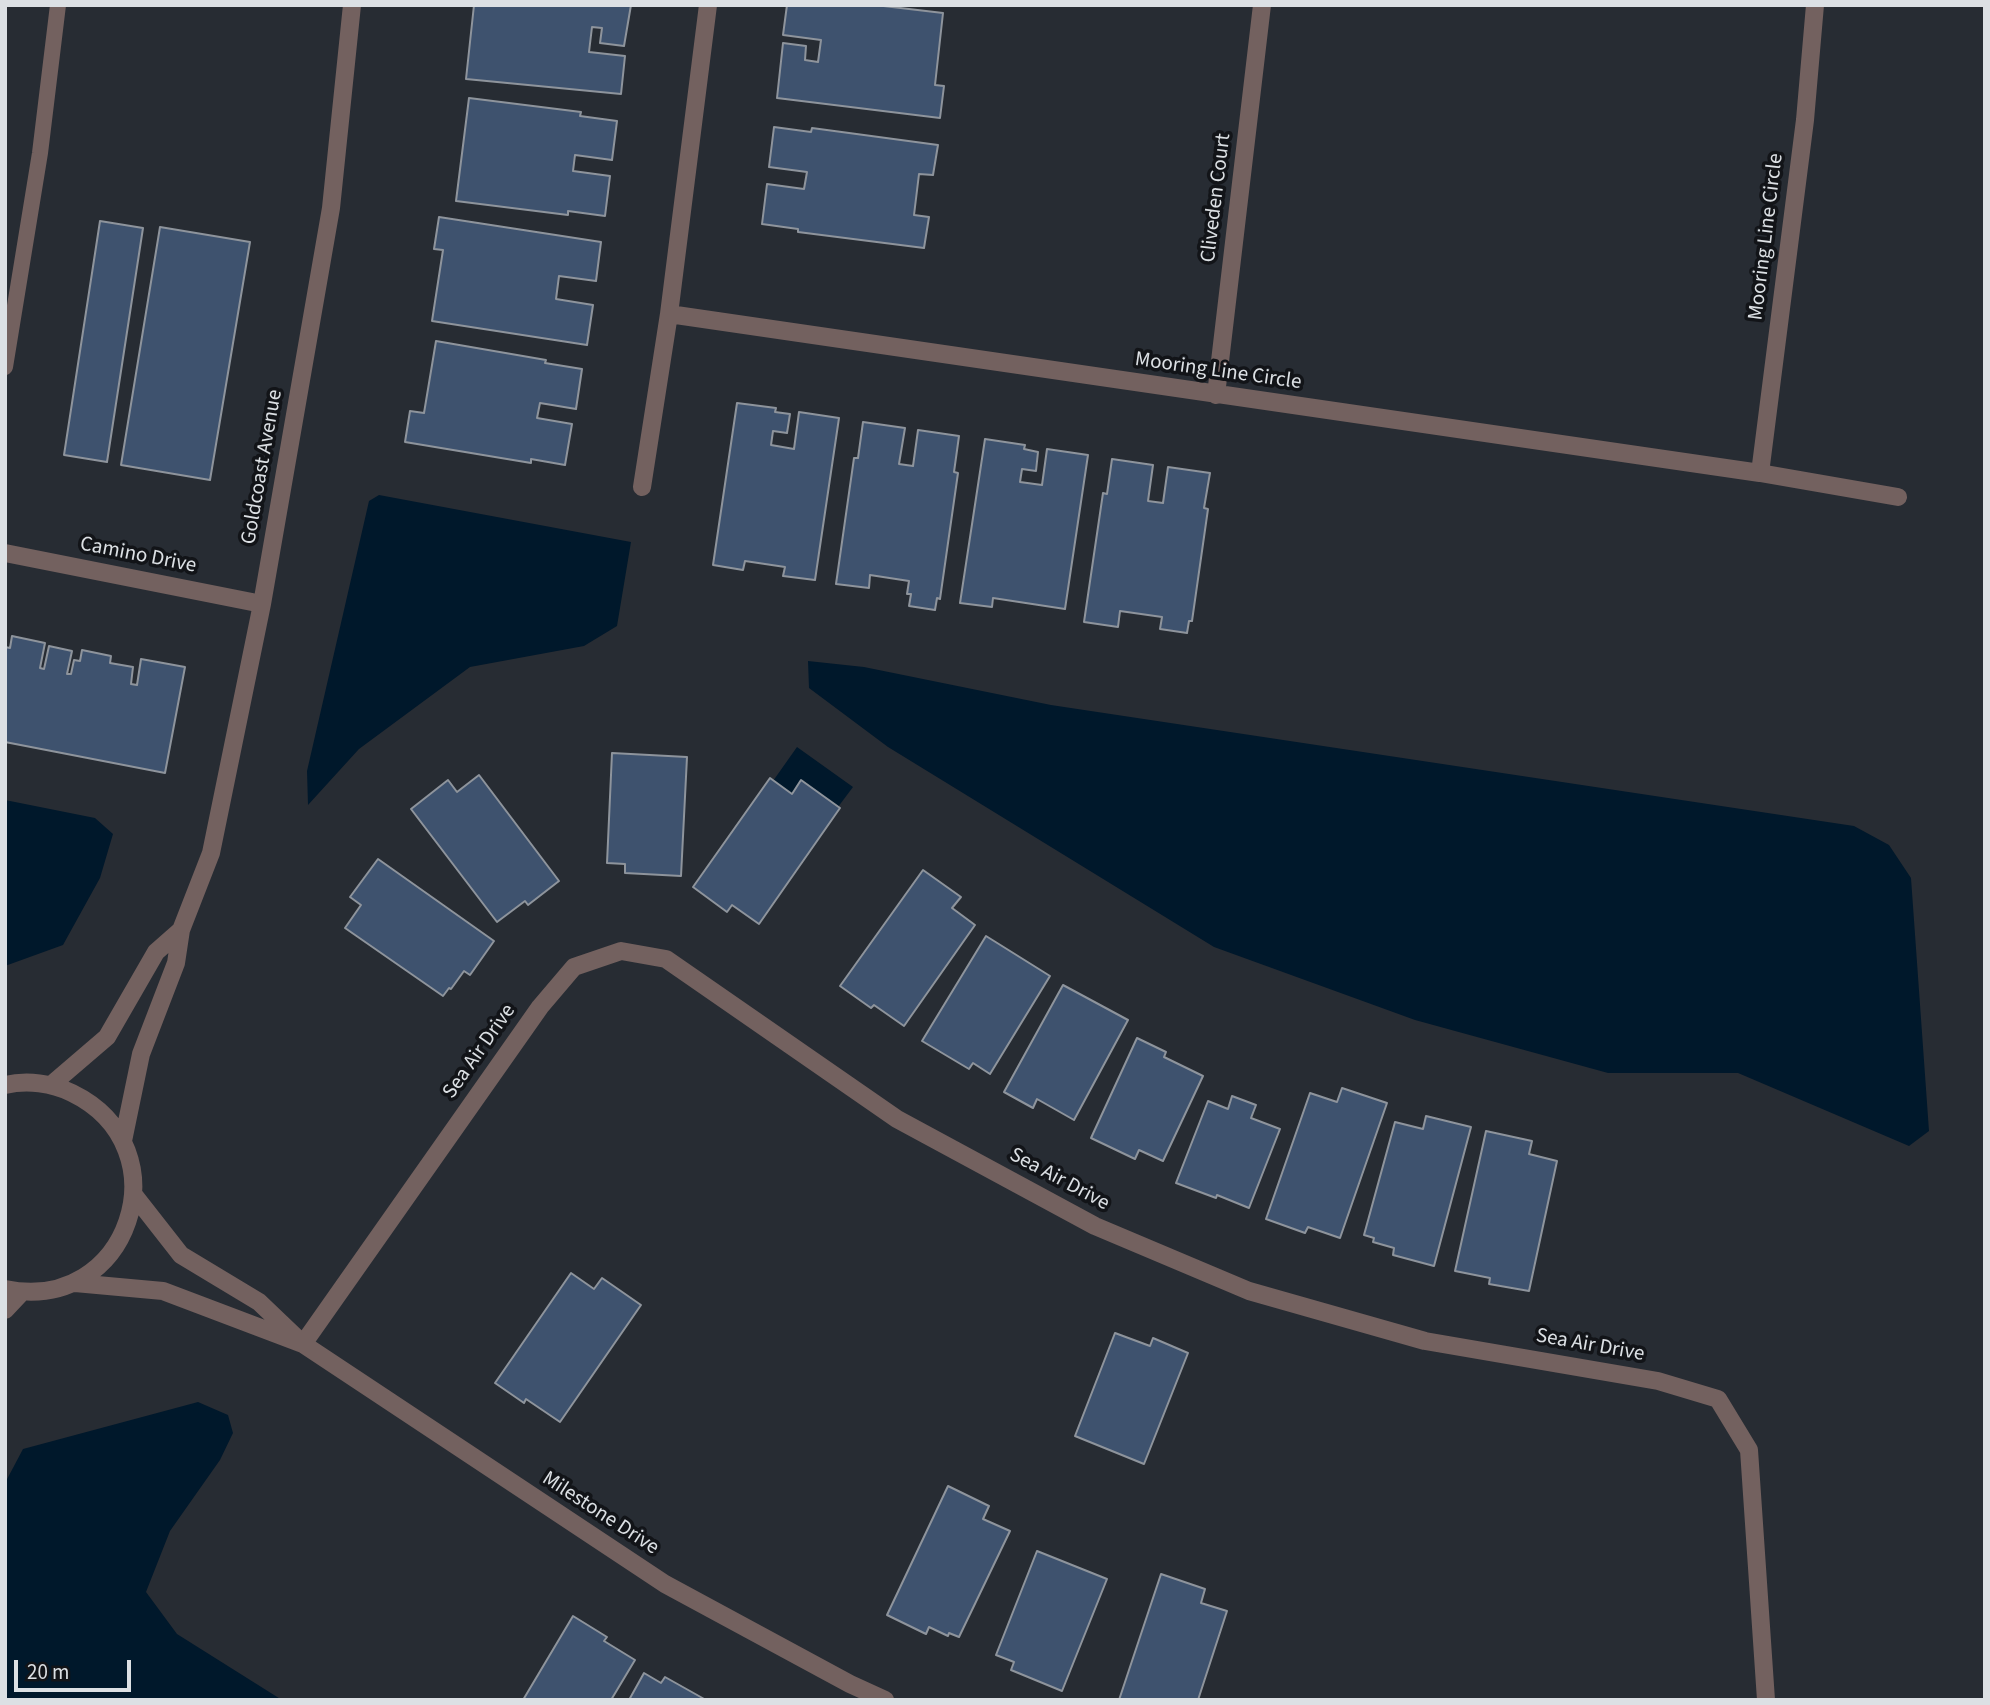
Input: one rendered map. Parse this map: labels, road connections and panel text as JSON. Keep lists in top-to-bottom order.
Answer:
{
  "streets": {
    "street": [
      "Cliveden Court",
      "Mooring Line Circle",
      "Goldcoast Avenue",
      "Camino Drive",
      "Sea Air Drive",
      "Milestone Drive"
    ]
  },
  "crossings": [
    ["Cliveden Court", "Mooring Line Circle"],
    ["Goldcoast Avenue", "Camino Drive"],
    ["Sea Air Drive", "Milestone Drive"]
  ],
  "scale_bar": "20 m"
}
